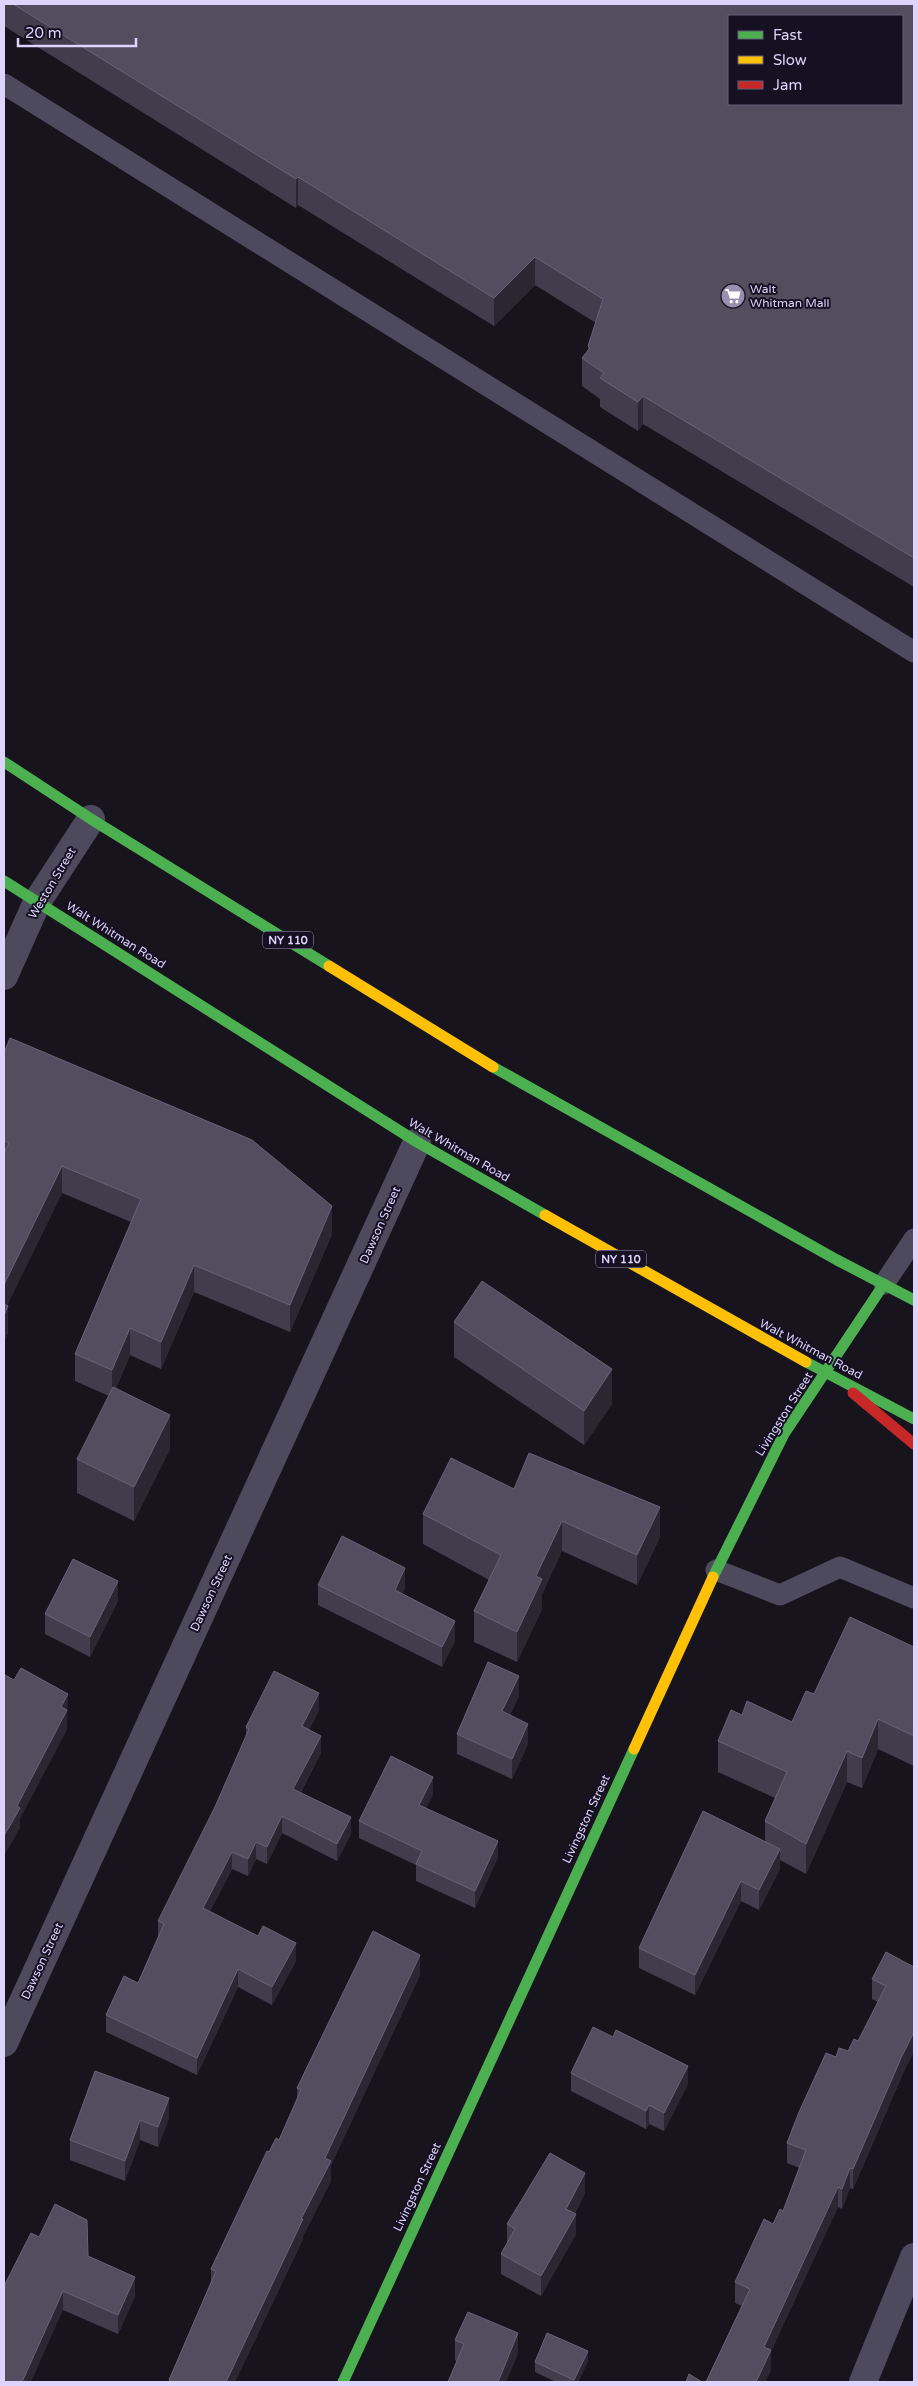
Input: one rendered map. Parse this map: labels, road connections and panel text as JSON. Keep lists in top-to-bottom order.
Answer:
{
  "streets": {
    "main road": ["Walt Whitman Road", "NY 110", "Livingston Street"],
    "street": ["Weston Street", "Dawson Street"]
  },
  "crossings": [
    ["Weston Street", "Walt Whitman Road"],
    ["Weston Street", "NY 110"],
    ["Walt Whitman Road", "Dawson Street"],
    ["Walt Whitman Road", "Livingston Street"],
    ["NY 110", "Livingston Street"]
  ],
  "places": {
    "supermarket": ["Walt Whitman Mall"]
  },
  "legend": ["Fast", "Slow", "Jam"],
  "scale_bar": "20 m"
}
